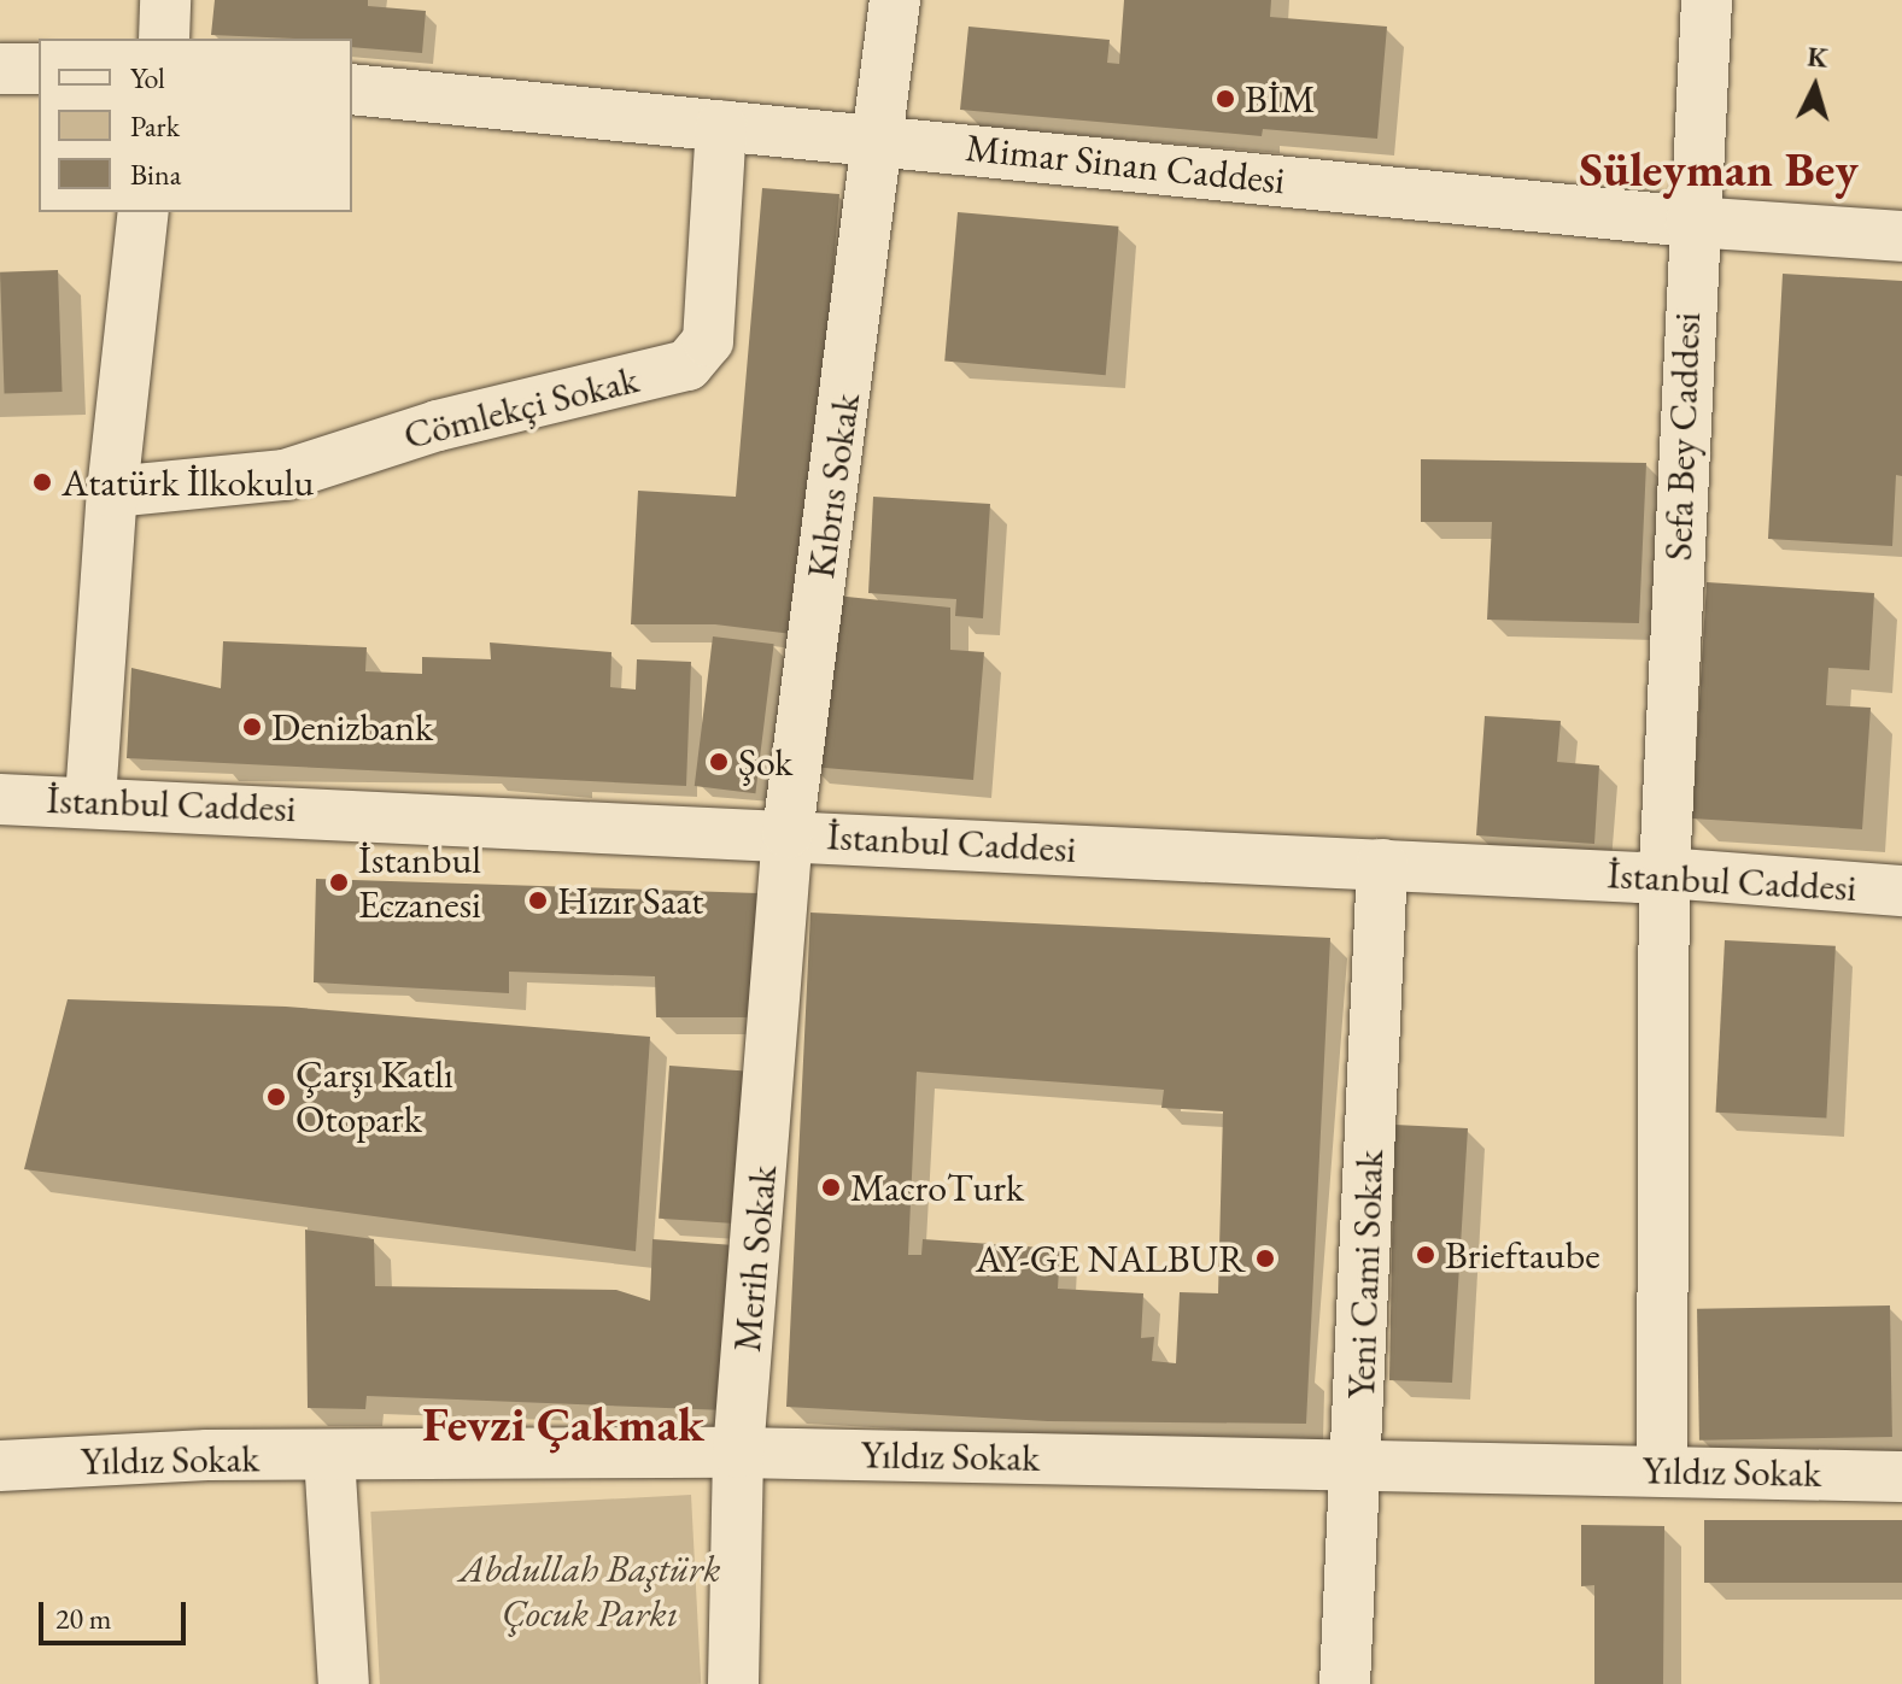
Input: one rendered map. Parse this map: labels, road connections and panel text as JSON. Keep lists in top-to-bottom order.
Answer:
{
  "streets": {
    "street": [
      "Mimar Sinan Caddesi",
      "Cömlekçi Sokak",
      "Sefa Bey Caddesi",
      "Kıbrıs Sokak",
      "İstanbul Caddesi",
      "Merih Sokak",
      "Yeni Cami Sokak",
      "Yıldız Sokak"
    ]
  },
  "crossings": [
    ["Mimar Sinan Caddesi", "Cömlekçi Sokak"],
    ["Mimar Sinan Caddesi", "Sefa Bey Caddesi"],
    ["Mimar Sinan Caddesi", "Kıbrıs Sokak"],
    ["Sefa Bey Caddesi", "İstanbul Caddesi"],
    ["Sefa Bey Caddesi", "Yıldız Sokak"],
    ["Kıbrıs Sokak", "İstanbul Caddesi"],
    ["Kıbrıs Sokak", "Merih Sokak"],
    ["İstanbul Caddesi", "Merih Sokak"],
    ["İstanbul Caddesi", "Yeni Cami Sokak"],
    ["Merih Sokak", "Yıldız Sokak"],
    ["Yeni Cami Sokak", "Yıldız Sokak"]
  ],
  "districts": ["Süleyman Bey", "Fevzi Çakmak"],
  "parks": ["Abdullah Baştürk Çocuk Parkı"],
  "places": [
    "BİM",
    "Atatürk İlkokulu",
    "Denizbank",
    "Şok",
    "İstanbul Eczanesi",
    "Hızır Saat",
    "Çarşı Katlı Otopark",
    "MacroTurk",
    "Brieftaube",
    "AY-GE NALBUR"
  ],
  "legend": ["Yol", "Park", "Bina"],
  "scale_bar": "20 m",
  "north": "top"
}
